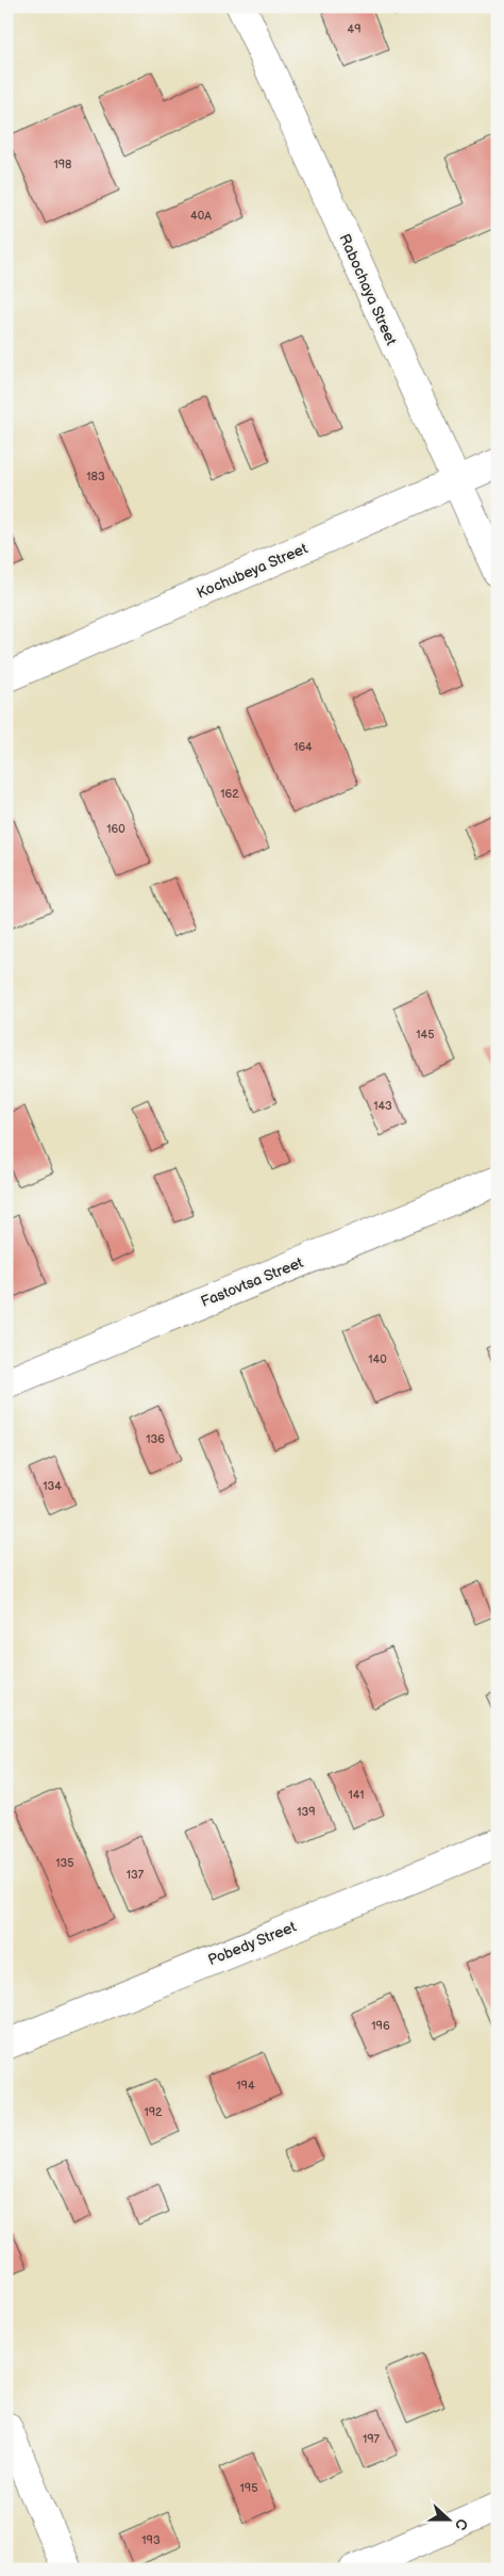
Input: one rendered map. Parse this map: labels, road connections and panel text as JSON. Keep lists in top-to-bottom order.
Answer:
{
  "streets": {
    "street": [
      "Rabochaya Street",
      "Kochubeya Street",
      "Fastovtsa Street",
      "Pobedy Street"
    ]
  },
  "crossings": [
    ["Rabochaya Street", "Kochubeya Street"]
  ],
  "house_numbers": [
    "49",
    "198",
    "40А",
    "183",
    "164",
    "162",
    "160",
    "145",
    "143",
    "140",
    "136",
    "134",
    "141",
    "139",
    "135",
    "137",
    "196",
    "194",
    "192",
    "197",
    "195",
    "193"
  ],
  "north": "right"
}
